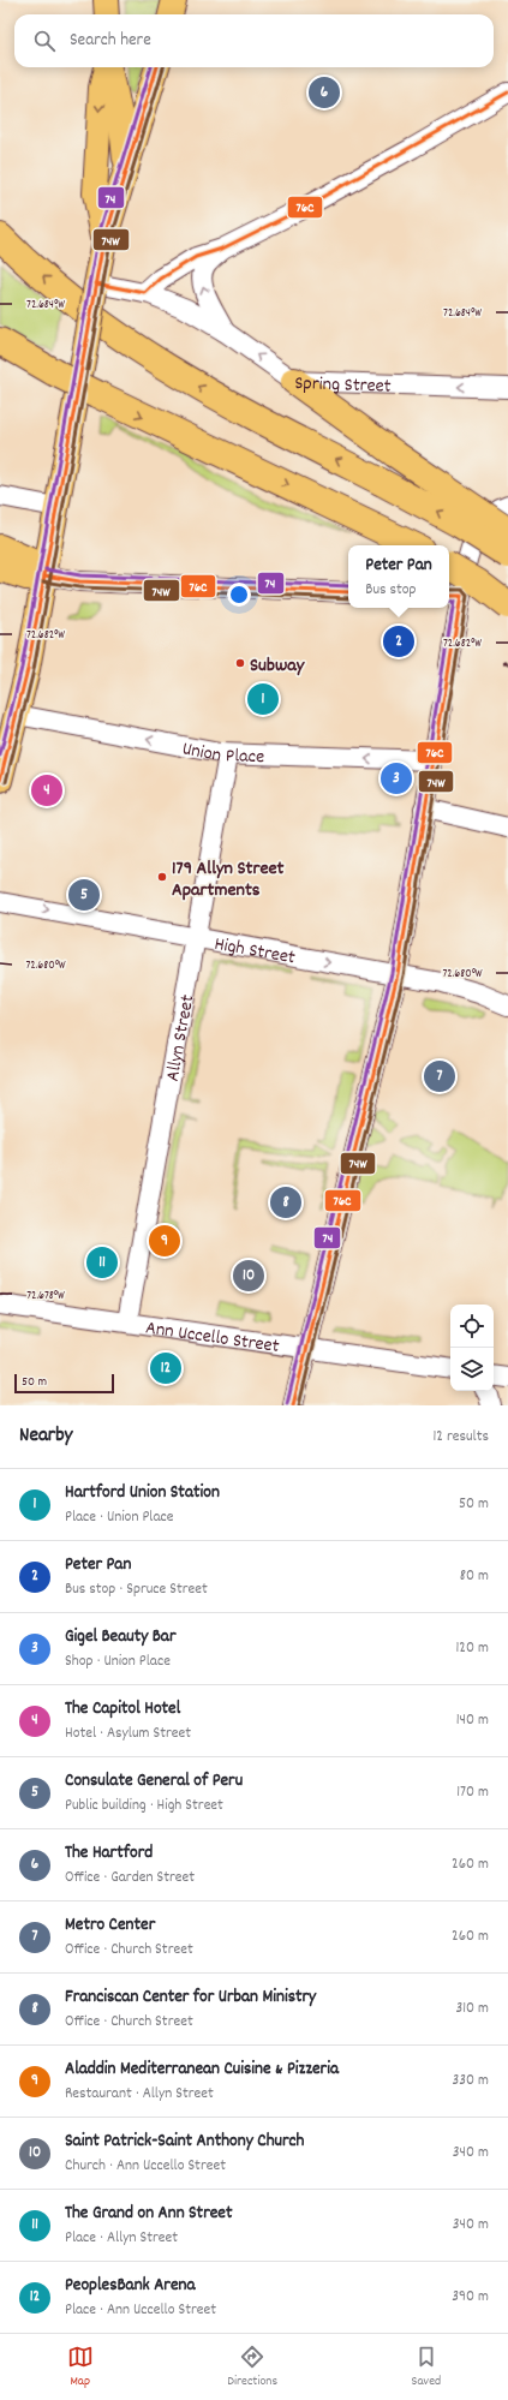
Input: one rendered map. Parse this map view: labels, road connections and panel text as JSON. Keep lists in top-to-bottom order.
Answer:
{
  "streets": {
    "street": [
      "Spring Street",
      "Union Place",
      "High Street",
      "Allyn Street",
      "Ann Uccello Street"
    ]
  },
  "crossings": [
    ["Union Place", "Allyn Street"],
    ["High Street", "Allyn Street"],
    ["Allyn Street", "Ann Uccello Street"]
  ],
  "one_way": ["Spring Street", "High Street"],
  "places": ["Subway", "179 Allyn Street Apartments"],
  "lines": ["transit line 76C", "transit line 74W", "transit line 74"],
  "scale_bar": "50 m",
  "page": {
    "search": "Search here",
    "pins": [
      "6",
      "2",
      "1",
      "3",
      "4",
      "5",
      "7",
      "8",
      "9",
      "11",
      "10",
      "12"
    ],
    "popup": ["Peter Pan", "Bus stop"],
    "scale": "50 m",
    "heading": ["Nearby", "12 results"],
    "list": [
      {
        "mark": "1",
        "name": "Hartford Union Station",
        "note": "Place · Union Place",
        "value": "50 m"
      },
      {
        "mark": "2",
        "name": "Peter Pan",
        "note": "Bus stop · Spruce Street",
        "value": "80 m"
      },
      {
        "mark": "3",
        "name": "Gigel Beauty Bar",
        "note": "Shop · Union Place",
        "value": "120 m"
      },
      {
        "mark": "4",
        "name": "The Capitol Hotel",
        "note": "Hotel · Asylum Street",
        "value": "140 m"
      },
      {
        "mark": "5",
        "name": "Consulate General of Peru",
        "note": "Public building · High Street",
        "value": "170 m"
      },
      {
        "mark": "6",
        "name": "The Hartford",
        "note": "Office · Garden Street",
        "value": "260 m"
      },
      {
        "mark": "7",
        "name": "Metro Center",
        "note": "Office · Church Street",
        "value": "260 m"
      },
      {
        "mark": "8",
        "name": "Franciscan Center for Urban Ministry",
        "note": "Office · Church Street",
        "value": "310 m"
      },
      {
        "mark": "9",
        "name": "Aladdin Mediterranean Cuisine & Pizzeria",
        "note": "Restaurant · Allyn Street",
        "value": "330 m"
      },
      {
        "mark": "10",
        "name": "Saint Patrick-Saint Anthony Church",
        "note": "Church · Ann Uccello Street",
        "value": "340 m"
      },
      {
        "mark": "11",
        "name": "The Grand on Ann Street",
        "note": "Place · Allyn Street",
        "value": "340 m"
      },
      {
        "mark": "12",
        "name": "PeoplesBank Arena",
        "note": "Place · Ann Uccello Street",
        "value": "390 m"
      }
    ],
    "nav": ["Map", "Directions", "Saved"]
  },
  "coordinates": [
    "72.684°W",
    "72.682°W",
    "72.680°W",
    "72.678°W"
  ]
}
